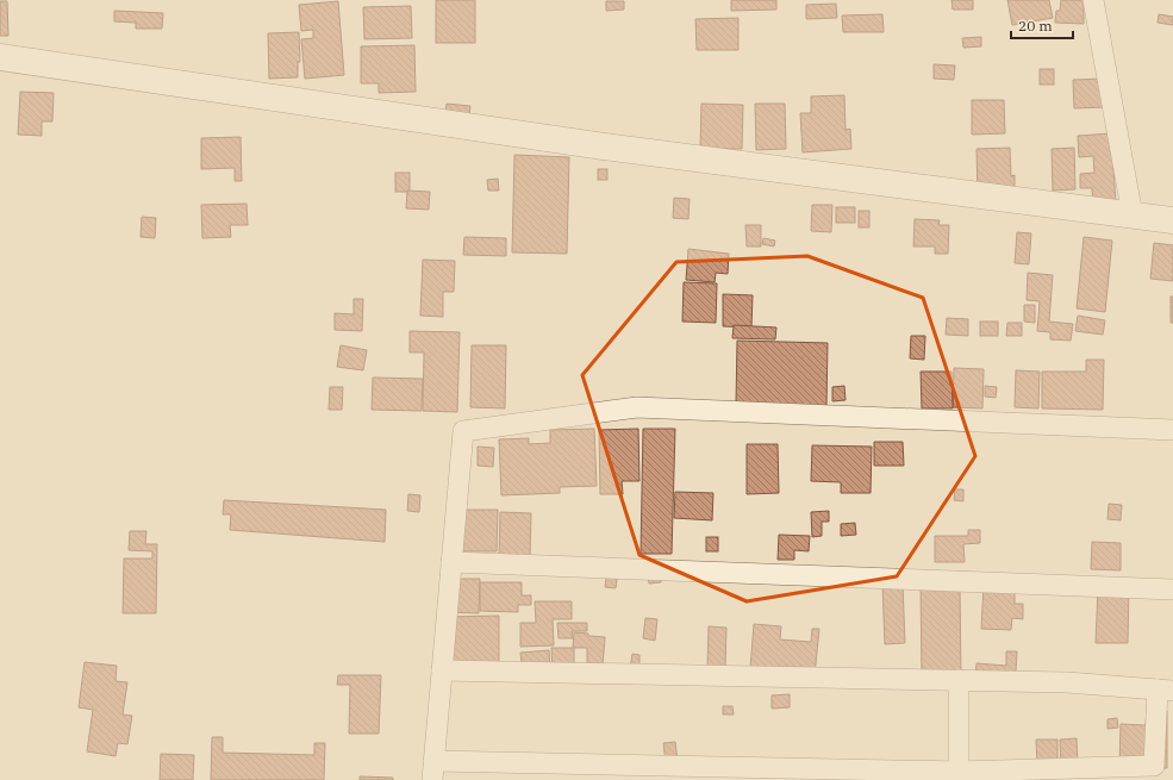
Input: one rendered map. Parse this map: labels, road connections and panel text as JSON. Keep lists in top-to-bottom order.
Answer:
{
  "scale_bar": "20 m"
}
